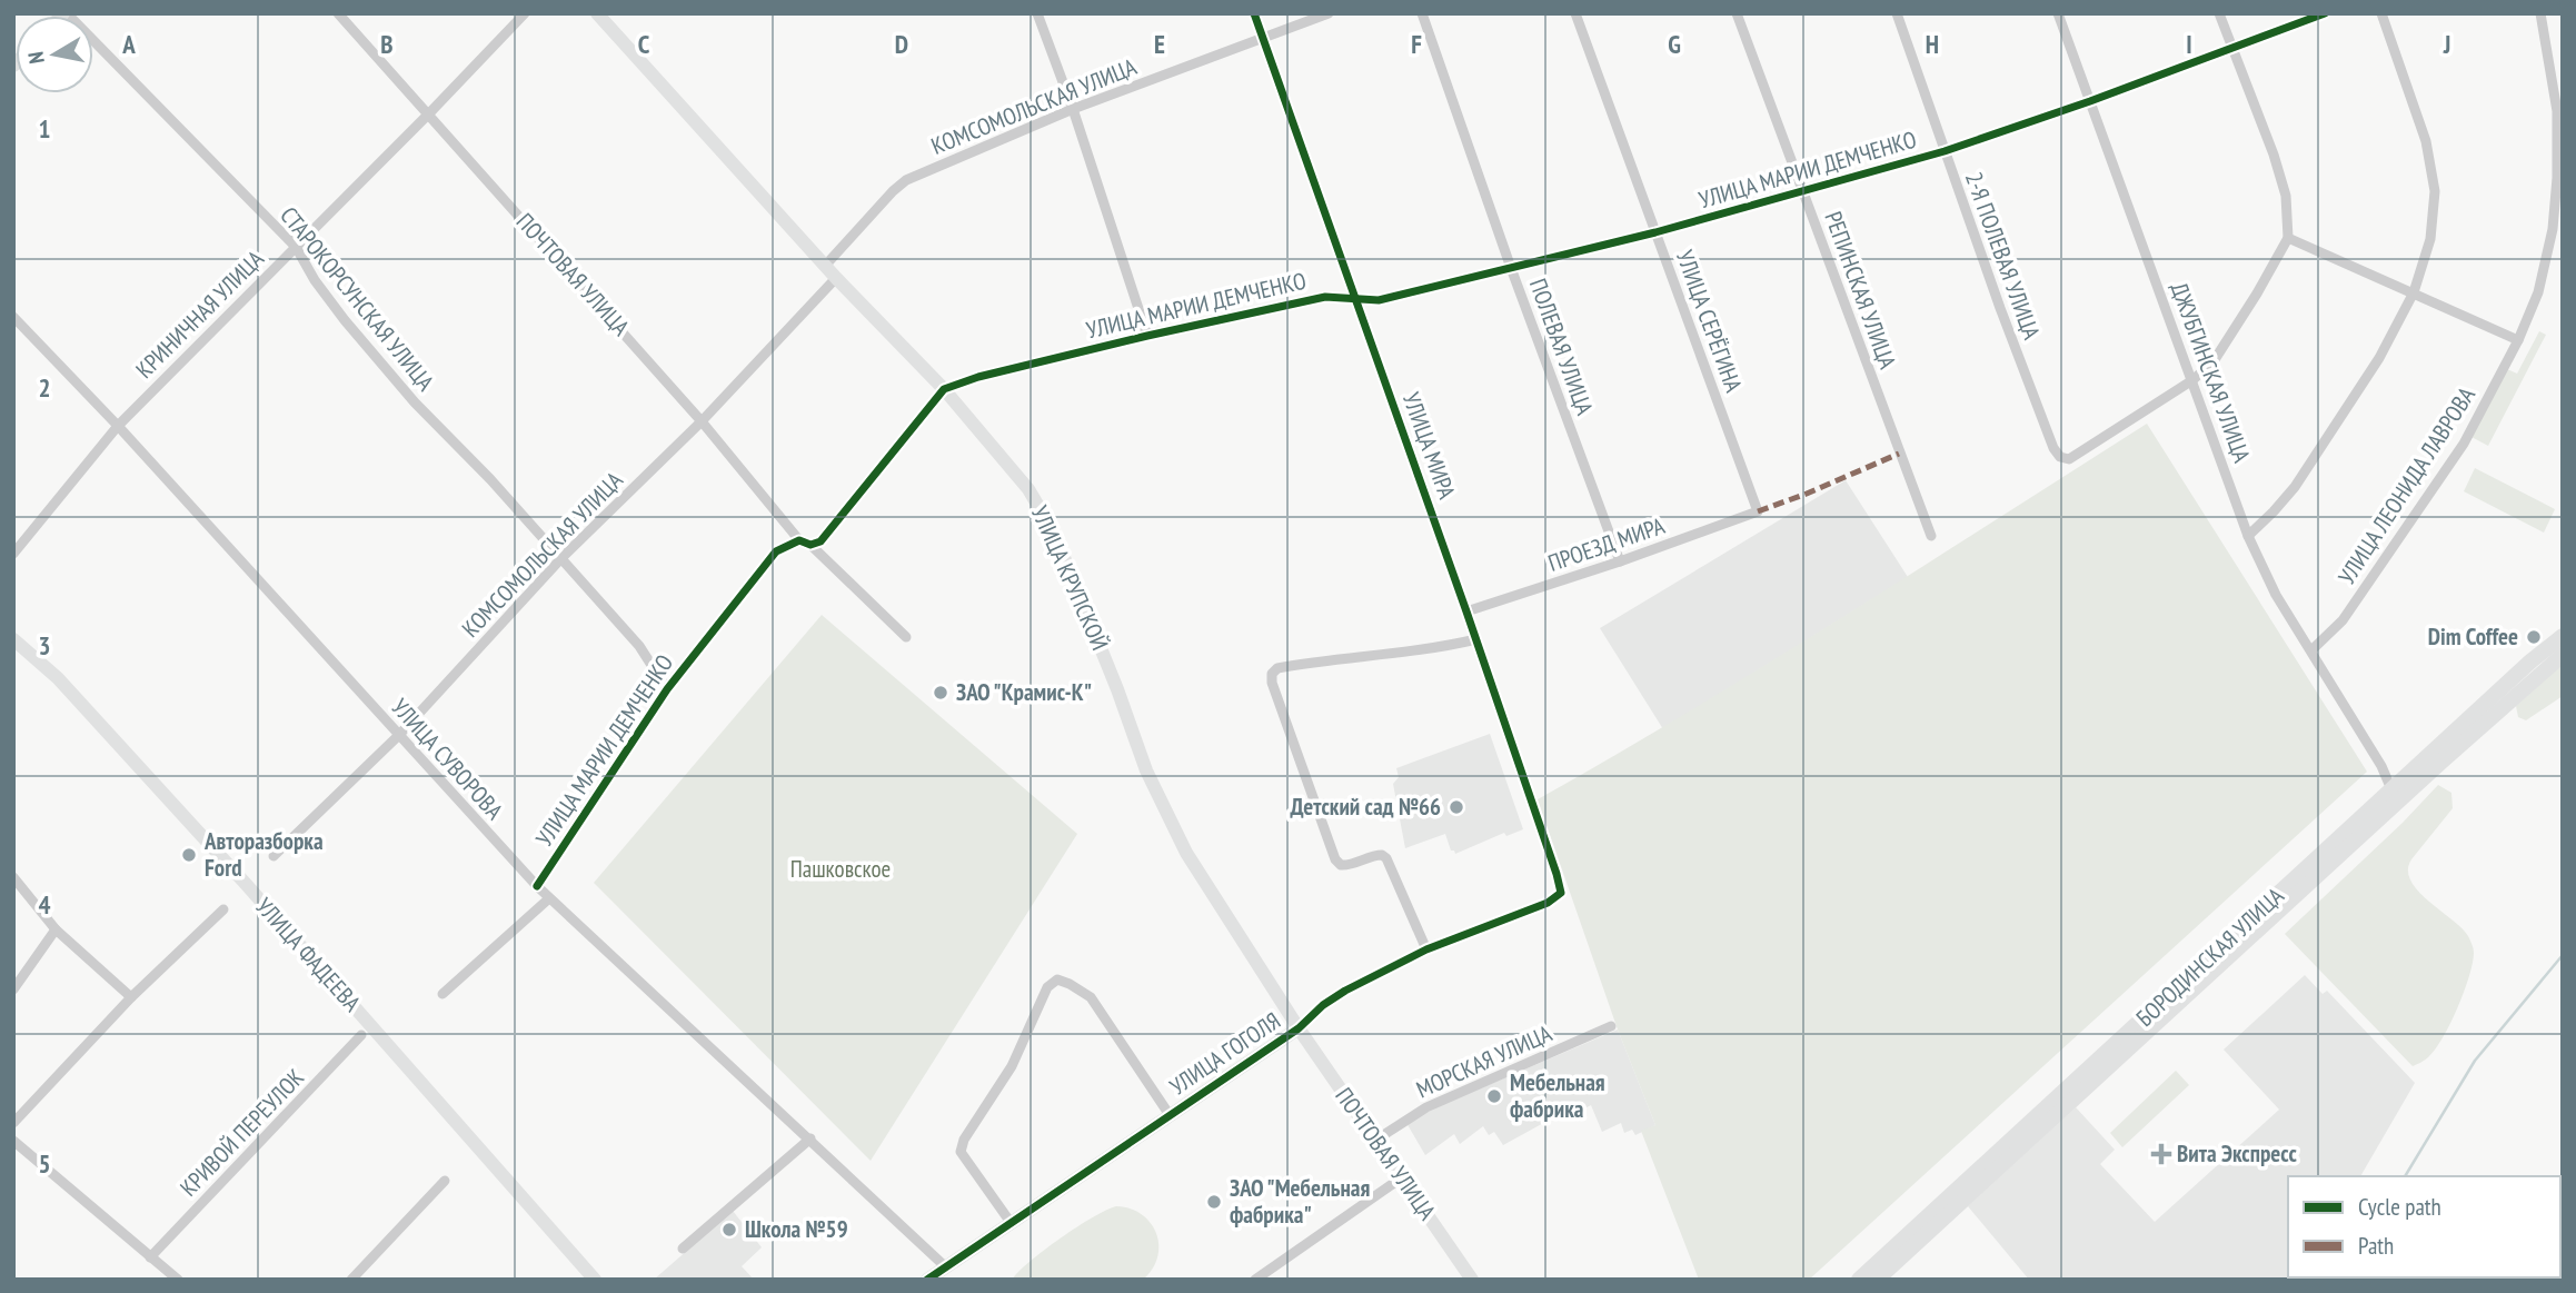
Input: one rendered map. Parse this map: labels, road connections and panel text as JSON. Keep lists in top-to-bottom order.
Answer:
{
  "streets": {
    "main road": ["БОРОДИНСКАЯ УЛИЦА"],
    "street": [
      "КОМСОМОЛЬСКАЯ УЛИЦА",
      "УЛИЦА МАРИИ ДЕМЧЕНКО",
      "2-Я ПОЛЕВАЯ УЛИЦА",
      "ПОЧТОВАЯ УЛИЦА",
      "РЕПИНСКАЯ УЛИЦА",
      "СТАРОКОРСУНСКАЯ УЛИЦА",
      "КРИНИЧНАЯ УЛИЦА",
      "УЛИЦА СЕРЁГИНА",
      "ПОЛЕВАЯ УЛИЦА",
      "ДЖУБГИНСКАЯ УЛИЦА",
      "УЛИЦА МИРА",
      "УЛИЦА ЛЕОНИДА ЛАВРОВА",
      "ПРОЕЗД МИРА",
      "УЛИЦА КРУПСКОЙ",
      "УЛИЦА СУВОРОВА",
      "УЛИЦА ФАДЕЕВА",
      "УЛИЦА ГОГОЛЯ",
      "МОРСКАЯ УЛИЦА",
      "КРИВОЙ ПЕРЕУЛОК"
    ]
  },
  "crossings": [
    ["КОМСОМОЛЬСКАЯ УЛИЦА", "ПОЧТОВАЯ УЛИЦА"],
    ["КОМСОМОЛЬСКАЯ УЛИЦА", "СТАРОКОРСУНСКАЯ УЛИЦА"],
    ["КОМСОМОЛЬСКАЯ УЛИЦА", "УЛИЦА МИРА"],
    ["КОМСОМОЛЬСКАЯ УЛИЦА", "УЛИЦА КРУПСКОЙ"],
    ["КОМСОМОЛЬСКАЯ УЛИЦА", "УЛИЦА СУВОРОВА"],
    ["УЛИЦА МАРИИ ДЕМЧЕНКО", "2-Я ПОЛЕВАЯ УЛИЦА"],
    ["УЛИЦА МАРИИ ДЕМЧЕНКО", "ПОЧТОВАЯ УЛИЦА"],
    ["УЛИЦА МАРИИ ДЕМЧЕНКО", "РЕПИНСКАЯ УЛИЦА"],
    ["УЛИЦА МАРИИ ДЕМЧЕНКО", "СТАРОКОРСУНСКАЯ УЛИЦА"],
    ["УЛИЦА МАРИИ ДЕМЧЕНКО", "УЛИЦА СЕРЁГИНА"],
    ["УЛИЦА МАРИИ ДЕМЧЕНКО", "ПОЛЕВАЯ УЛИЦА"],
    ["УЛИЦА МАРИИ ДЕМЧЕНКО", "ДЖУБГИНСКАЯ УЛИЦА"],
    ["УЛИЦА МАРИИ ДЕМЧЕНКО", "УЛИЦА МИРА"],
    ["УЛИЦА МАРИИ ДЕМЧЕНКО", "УЛИЦА КРУПСКОЙ"],
    ["УЛИЦА МАРИИ ДЕМЧЕНКО", "УЛИЦА СУВОРОВА"],
    ["2-Я ПОЛЕВАЯ УЛИЦА", "ДЖУБГИНСКАЯ УЛИЦА"],
    ["ПОЧТОВАЯ УЛИЦА", "КРИНИЧНАЯ УЛИЦА"],
    ["ПОЧТОВАЯ УЛИЦА", "УЛИЦА КРУПСКОЙ"],
    ["ПОЧТОВАЯ УЛИЦА", "УЛИЦА ГОГОЛЯ"],
    ["ПОЧТОВАЯ УЛИЦА", "МОРСКАЯ УЛИЦА"],
    ["СТАРОКОРСУНСКАЯ УЛИЦА", "КРИНИЧНАЯ УЛИЦА"],
    ["КРИНИЧНАЯ УЛИЦА", "УЛИЦА СУВОРОВА"],
    ["УЛИЦА СЕРЁГИНА", "ПРОЕЗД МИРА"],
    ["ПОЛЕВАЯ УЛИЦА", "ПРОЕЗД МИРА"],
    ["ДЖУБГИНСКАЯ УЛИЦА", "УЛИЦА ЛЕОНИДА ЛАВРОВА"],
    ["ДЖУБГИНСКАЯ УЛИЦА", "БОРОДИНСКАЯ УЛИЦА"],
    ["УЛИЦА МИРА", "ПРОЕЗД МИРА"],
    ["УЛИЦА МИРА", "УЛИЦА ГОГОЛЯ"],
    ["УЛИЦА КРУПСКОЙ", "УЛИЦА ГОГОЛЯ"],
    ["УЛИЦА СУВОРОВА", "УЛИЦА ГОГОЛЯ"]
  ],
  "parks": ["Пашковское"],
  "places": {
    "other": [
      "Dim Coffee",
      "ЗАО \"Крамис-К\"",
      "Детский сад №66",
      "Авторазборка Ford",
      "Мебельная фабрика",
      "ЗАО \"Мебельная фабрика\"",
      "Школа №59"
    ],
    "health": ["Вита Экспресс"]
  },
  "legend": ["Cycle path", "Path"],
  "north": "left",
  "grid": {
    "columns": [
      "A",
      "B",
      "C",
      "D",
      "E",
      "F",
      "G",
      "H",
      "I",
      "J"
    ],
    "rows": [
      "1",
      "2",
      "3",
      "4",
      "5"
    ]
  }
}
